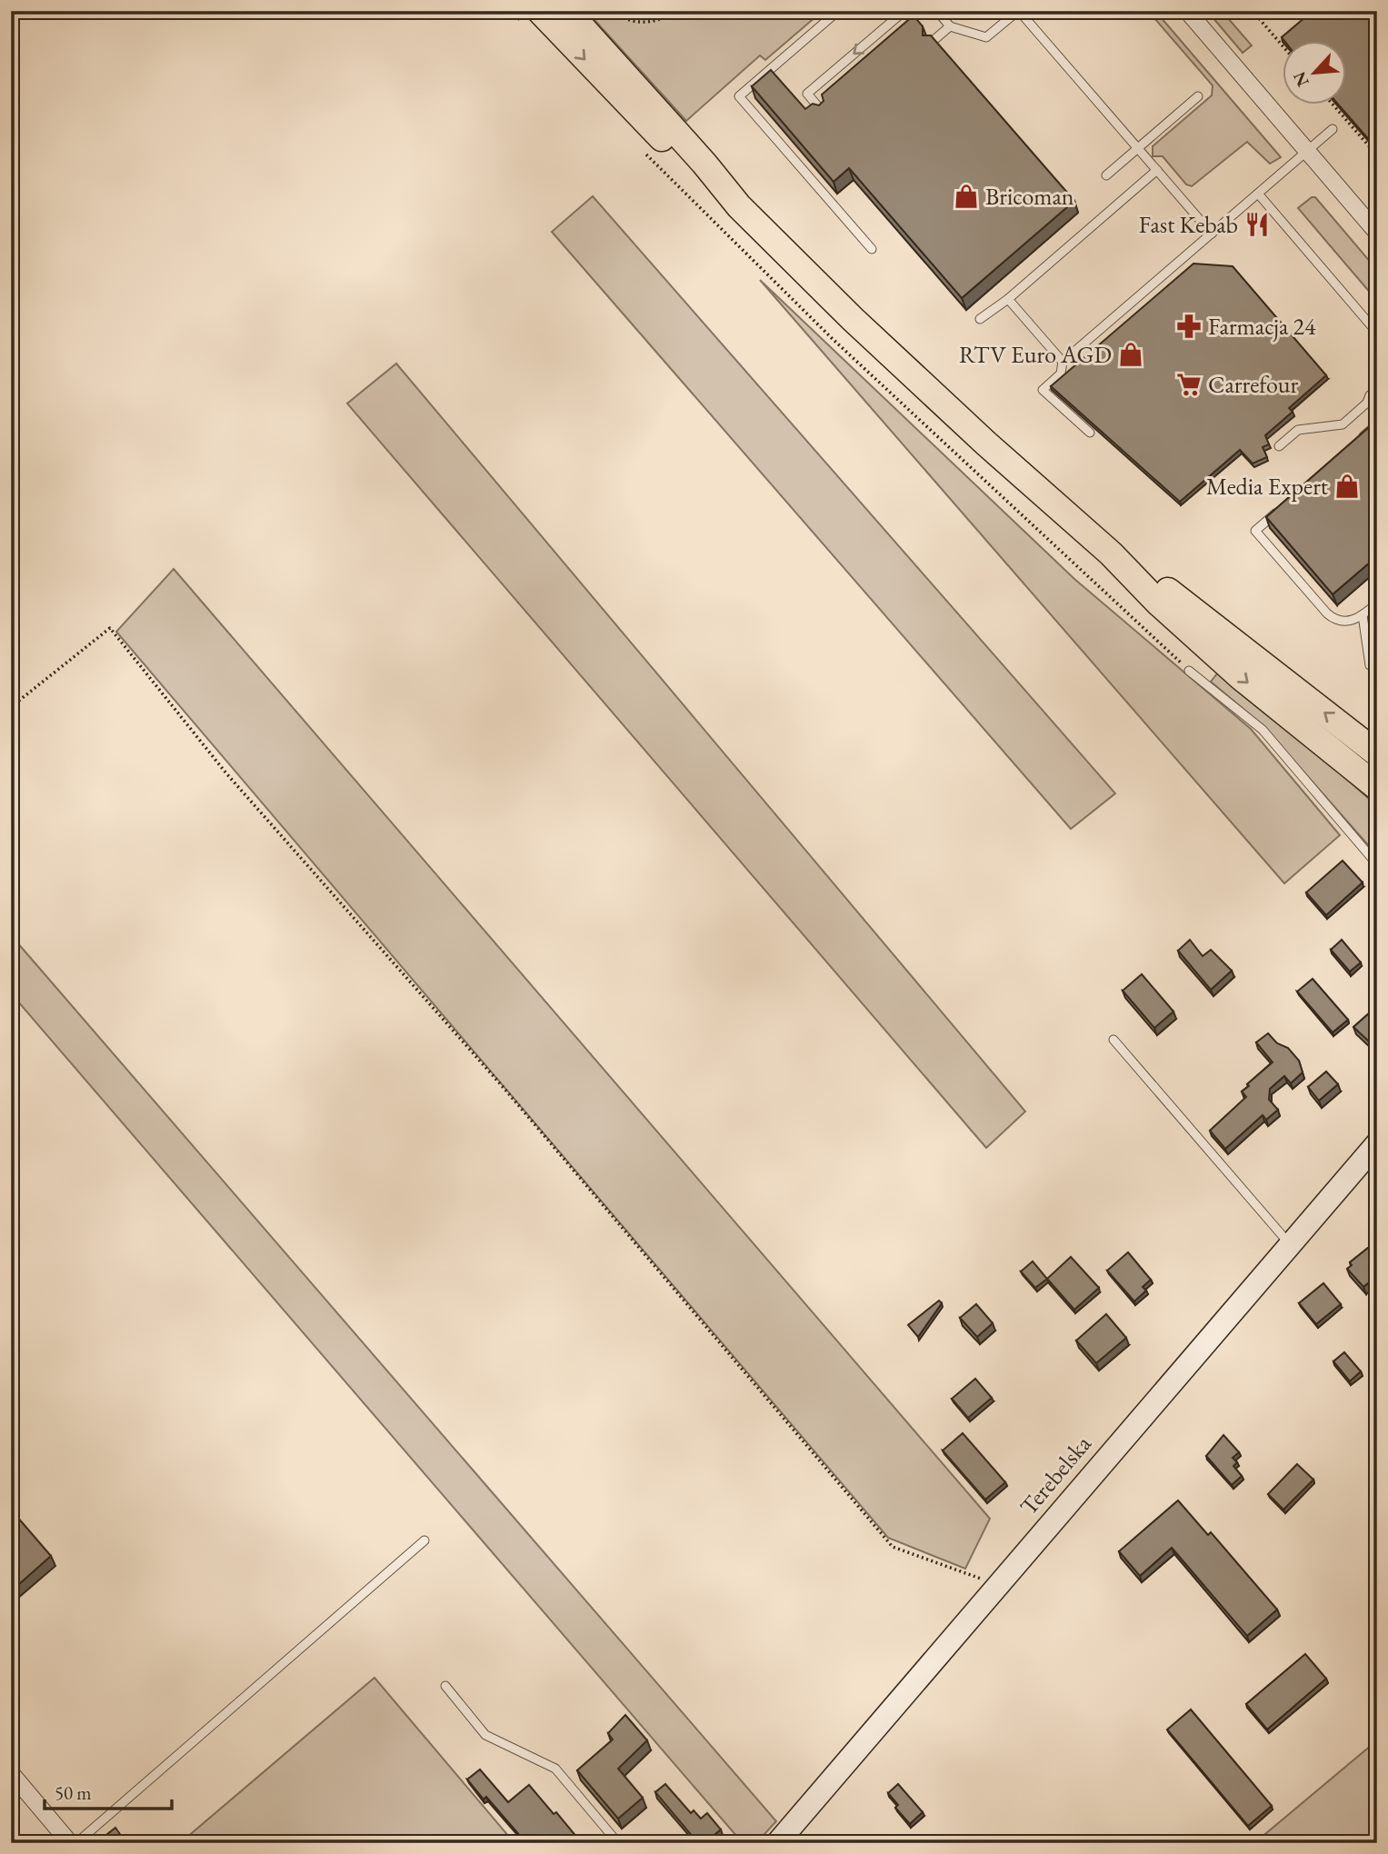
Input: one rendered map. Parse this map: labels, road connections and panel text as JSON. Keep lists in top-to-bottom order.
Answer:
{
  "streets": {
    "street": ["Terebelska"]
  },
  "places": {
    "shop": ["Bricoman", "RTV Euro AGD", "Media Expert"],
    "restaurant": ["Fast Kebab"],
    "pharmacy": ["Farmacja 24"],
    "supermarket": ["Carrefour"]
  },
  "scale_bar": "50 m",
  "north": "bottom left"
}
